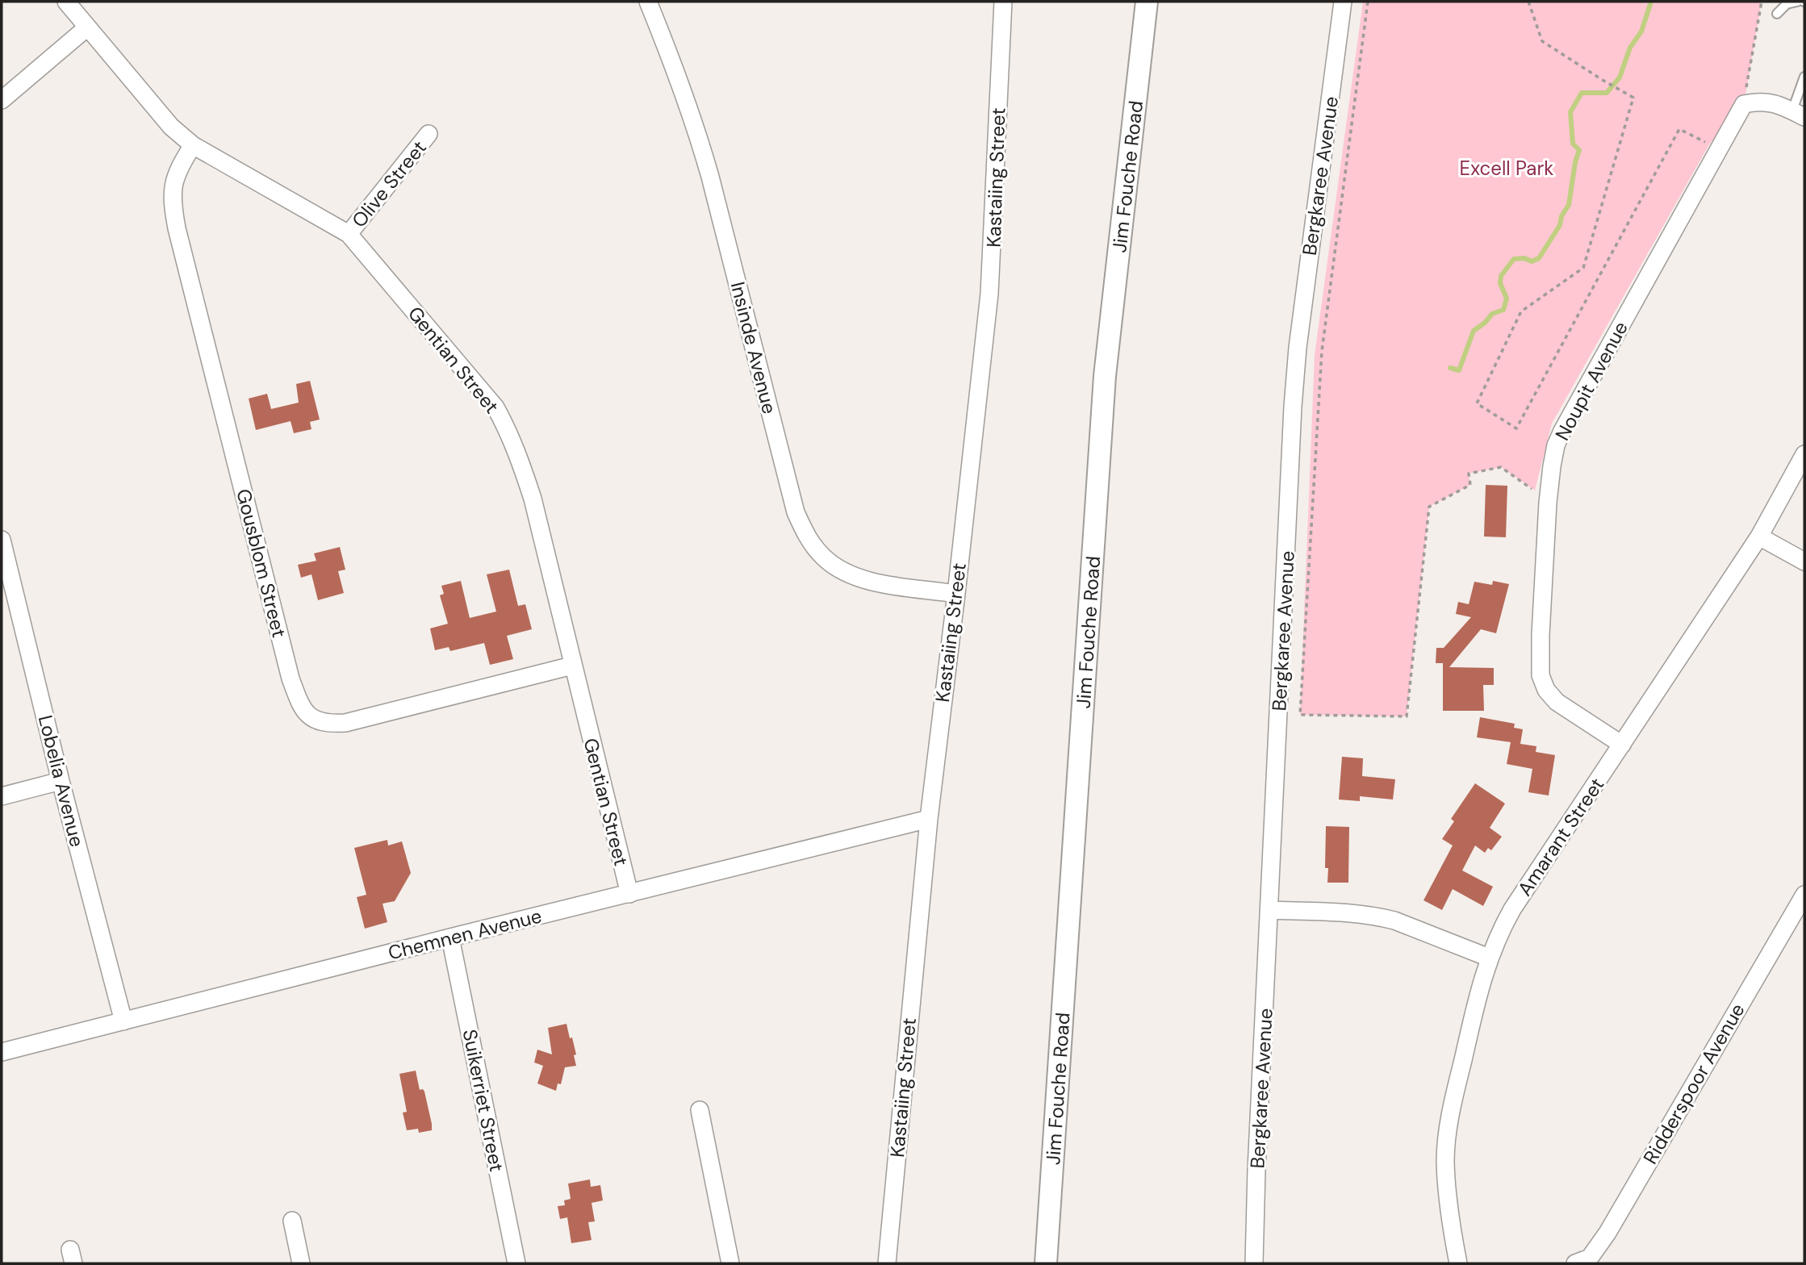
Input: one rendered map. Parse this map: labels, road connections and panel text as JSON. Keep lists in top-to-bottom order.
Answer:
{
  "streets": {
    "street": [
      "Jim Fouche Road",
      "Bergkaree Avenue",
      "Kastaiing Street",
      "Olive Street",
      "Insinde Avenue",
      "Gentian Street",
      "Noupit Avenue",
      "Gousblom Street",
      "Lobelia Avenue",
      "Amarant Street",
      "Chemnen Avenue",
      "Ridderspoor Avenue",
      "Suikerriet Street"
    ]
  },
  "crossings": [
    ["Kastaiing Street", "Insinde Avenue"],
    ["Kastaiing Street", "Chemnen Avenue"],
    ["Olive Street", "Gentian Street"],
    ["Gentian Street", "Gousblom Street"],
    ["Gentian Street", "Chemnen Avenue"],
    ["Noupit Avenue", "Amarant Street"],
    ["Lobelia Avenue", "Chemnen Avenue"],
    ["Chemnen Avenue", "Suikerriet Street"]
  ],
  "parks": ["Excell Park"]
}
